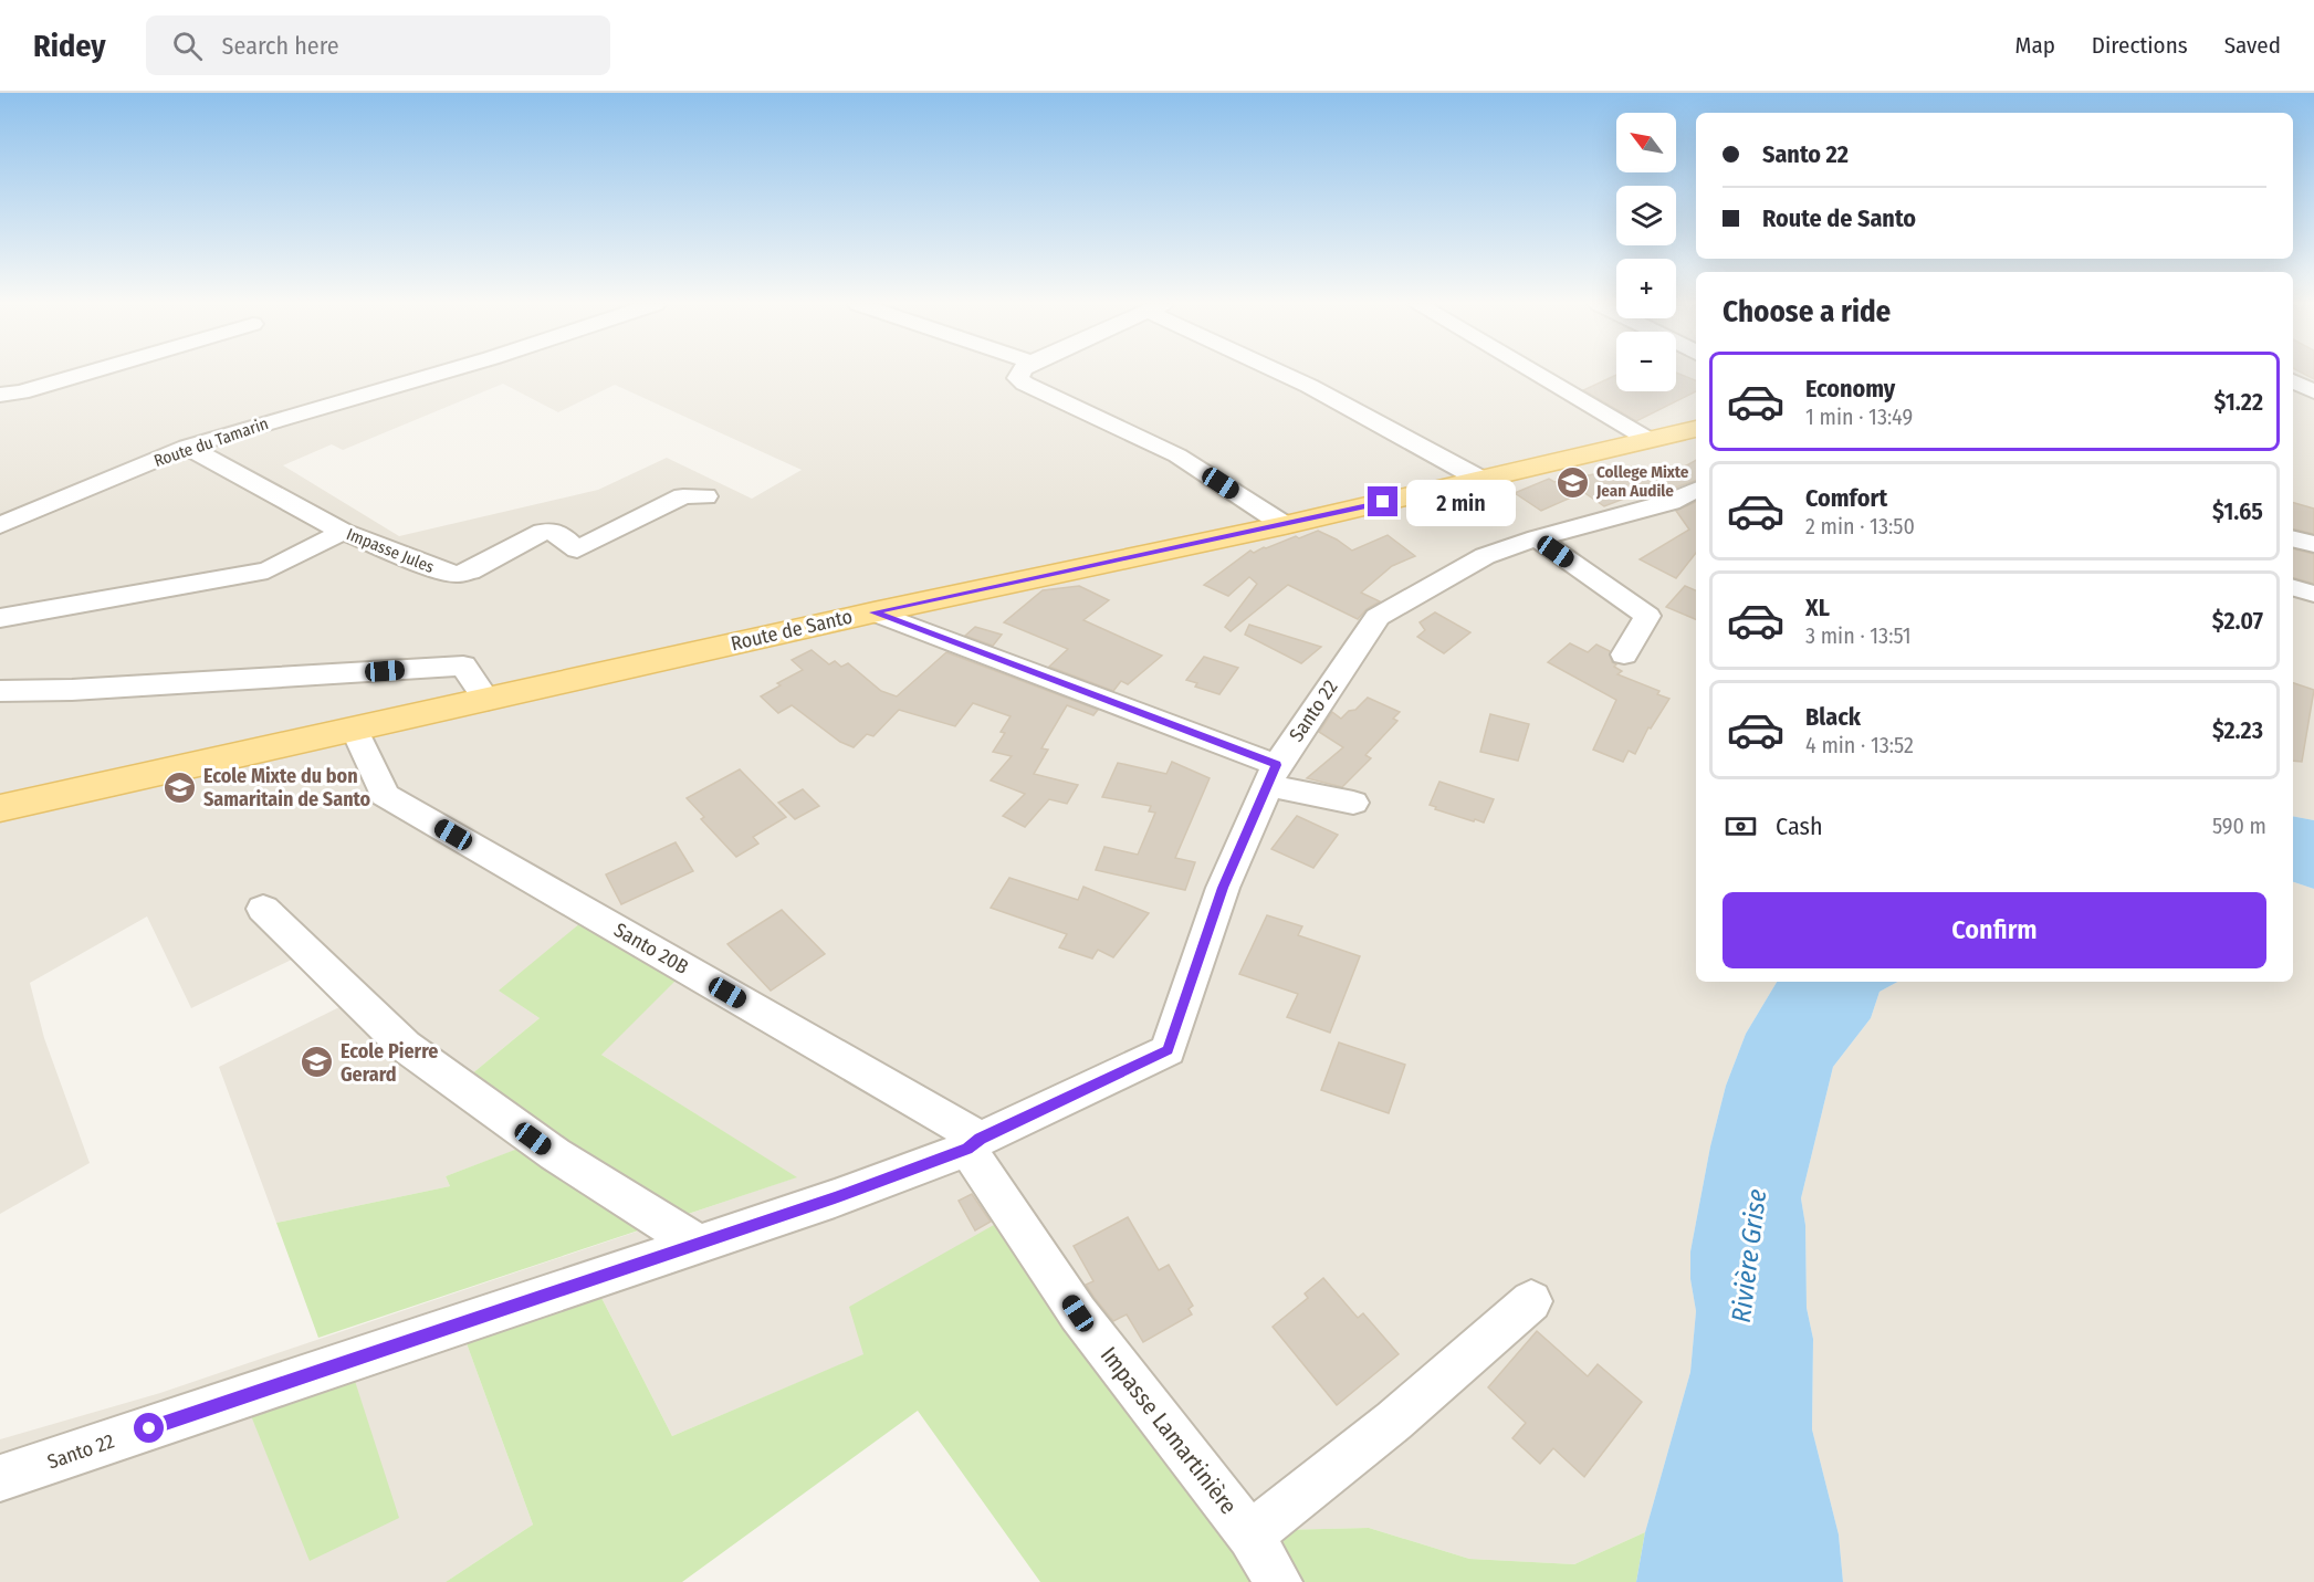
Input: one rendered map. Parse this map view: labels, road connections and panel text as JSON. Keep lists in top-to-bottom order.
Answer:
{
  "streets": {
    "main road": ["Route de Santo"],
    "street": [
      "Route du Tamarin",
      "Impasse Jules",
      "Santo 22",
      "Santo 20B",
      "Impasse Lamartinière"
    ]
  },
  "crossings": [
    ["Route du Tamarin", "Impasse Jules"],
    ["Route de Santo", "Santo 20B"],
    ["Santo 22", "Santo 20B"],
    ["Santo 22", "Impasse Lamartinière"],
    ["Santo 20B", "Impasse Lamartinière"]
  ],
  "water": ["Rivière Grise"],
  "places": {
    "school or university": ["College Mixte Jean Audile", "Ecole Mixte du bon Samaritain de Santo", "Ecole Pierre Gerard"]
  },
  "north": "top left",
  "page": {
    "header": "Ridey",
    "search": "Search here",
    "nav": ["Map", "Directions", "Saved"],
    "map_buttons": ["+", "−"],
    "banner": ["Santo 22", "Route de Santo"],
    "heading": "Choose a ride",
    "list": [
      {
        "name": "Economy",
        "note": "1 min · 13:49",
        "value": "$1.22"
      },
      {
        "name": "Comfort",
        "note": "2 min · 13:50",
        "value": "$1.65"
      },
      {
        "name": "XL",
        "note": "3 min · 13:51",
        "value": "$2.07"
      },
      {
        "name": "Black",
        "note": "4 min · 13:52",
        "value": "$2.23"
      }
    ],
    "bubble": "2 min",
    "pay": ["Cash", "590 m"],
    "buttons": "Confirm"
  }
}
